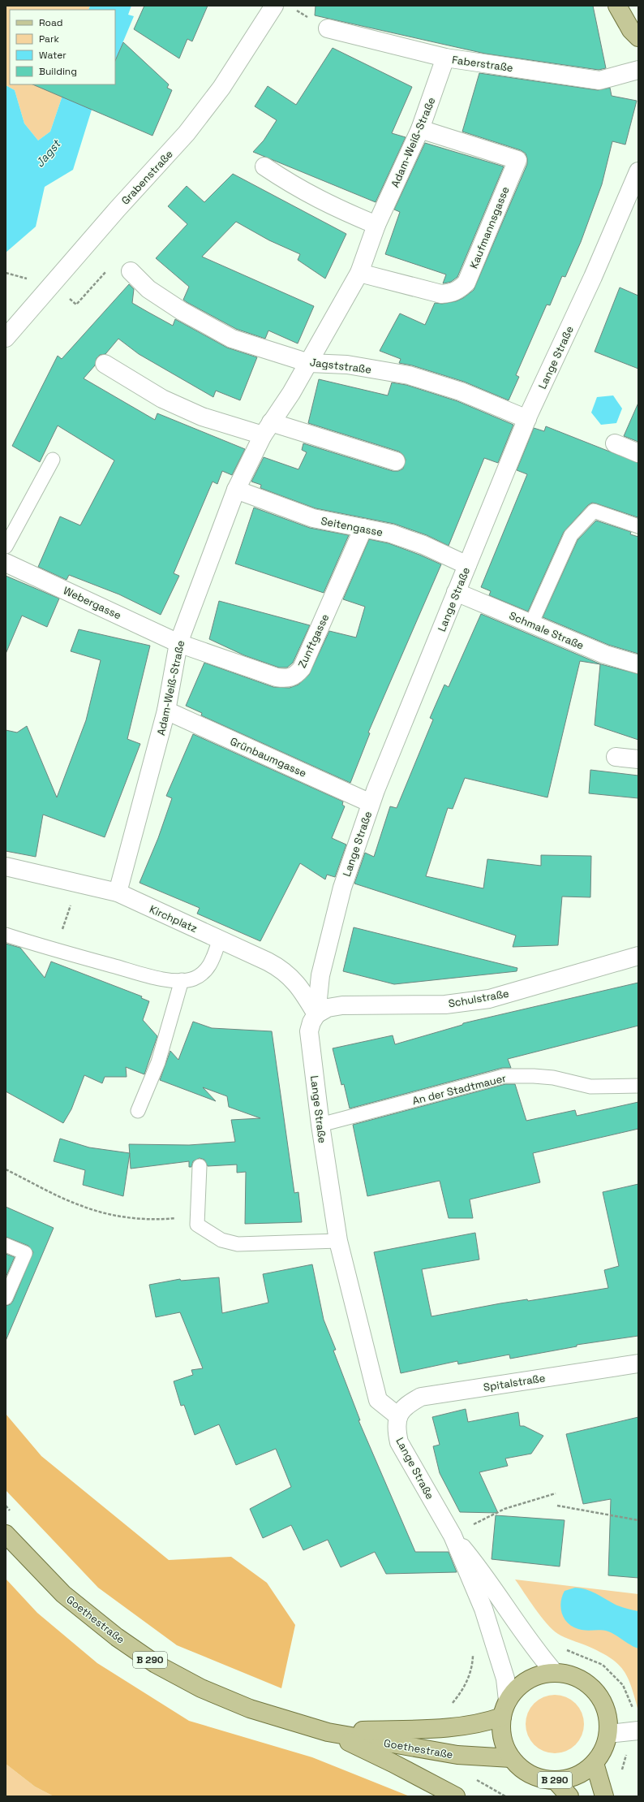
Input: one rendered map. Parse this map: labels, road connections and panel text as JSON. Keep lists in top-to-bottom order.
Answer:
{
  "streets": {
    "main road": ["Goethestraße", "B 290"],
    "street": [
      "Faberstraße",
      "Adam-Weiß-Straße",
      "Grabenstraße",
      "Kaufmannsgasse",
      "Lange Straße",
      "Jagststraße",
      "Seitengasse",
      "Webergasse",
      "Schmale Straße",
      "Zunftgasse",
      "Grünbaumgasse",
      "Kirchplatz",
      "Schulstraße",
      "Spitalstraße"
    ],
    "lane": ["An der Stadtmauer"]
  },
  "crossings": [
    ["Faberstraße", "Adam-Weiß-Straße"],
    ["Adam-Weiß-Straße", "Kaufmannsgasse"],
    ["Adam-Weiß-Straße", "Jagststraße"],
    ["Adam-Weiß-Straße", "Seitengasse"],
    ["Adam-Weiß-Straße", "Webergasse"],
    ["Adam-Weiß-Straße", "Zunftgasse"],
    ["Adam-Weiß-Straße", "Grünbaumgasse"],
    ["Adam-Weiß-Straße", "Kirchplatz"],
    ["Lange Straße", "Jagststraße"],
    ["Lange Straße", "Seitengasse"],
    ["Lange Straße", "Schmale Straße"],
    ["Lange Straße", "Grünbaumgasse"],
    ["Lange Straße", "Kirchplatz"],
    ["Lange Straße", "Schulstraße"],
    ["Lange Straße", "An der Stadtmauer"],
    ["Lange Straße", "Spitalstraße"],
    ["Lange Straße", "Goethestraße"],
    ["Lange Straße", "B 290"],
    ["Seitengasse", "Zunftgasse"],
    ["Webergasse", "Zunftgasse"],
    ["Kirchplatz", "Schulstraße"],
    ["Goethestraße", "B 290"]
  ],
  "water": ["Jagst"],
  "legend": [
    "Road",
    "Park",
    "Water",
    "Building"
  ]
}
